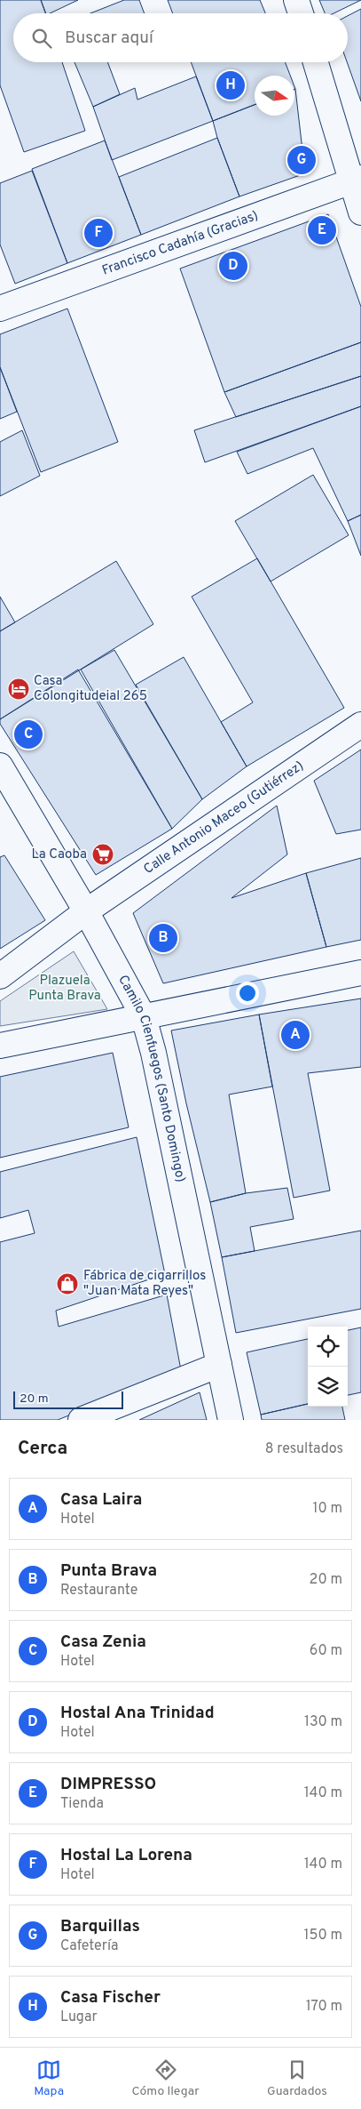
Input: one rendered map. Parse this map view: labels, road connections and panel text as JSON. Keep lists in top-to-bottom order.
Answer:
{
  "streets": {
    "street": ["Francisco Cadahía (Gracias)", "Calle Antonio Maceo (Gutiérrez)", "Camilo Cienfuegos (Santo Domingo)"]
  },
  "crossings": [
    ["Calle Antonio Maceo (Gutiérrez)", "Camilo Cienfuegos (Santo Domingo)"]
  ],
  "parks": ["Plazuela Punta Brava"],
  "places": {
    "hotel": ["Casa Colongitudeial 265"],
    "supermarket": ["La Caoba"],
    "shop": ["Fábrica de cigarrillos \"Juan Mata Reyes\""]
  },
  "scale_bar": "20 m",
  "north": "right",
  "page": {
    "search": "Buscar aquí",
    "pins": [
      "H",
      "G",
      "E",
      "F",
      "D",
      "C",
      "B",
      "A"
    ],
    "scale": "20 m",
    "heading": ["Cerca", "8 resultados"],
    "list": [
      {
        "mark": "A",
        "name": "Casa Laira",
        "note": "Hotel",
        "value": "10 m"
      },
      {
        "mark": "B",
        "name": "Punta Brava",
        "note": "Restaurante",
        "value": "20 m"
      },
      {
        "mark": "C",
        "name": "Casa Zenia",
        "note": "Hotel",
        "value": "60 m"
      },
      {
        "mark": "D",
        "name": "Hostal Ana Trinidad",
        "note": "Hotel",
        "value": "130 m"
      },
      {
        "mark": "E",
        "name": "DIMPRESSO",
        "note": "Tienda",
        "value": "140 m"
      },
      {
        "mark": "F",
        "name": "Hostal La Lorena",
        "note": "Hotel",
        "value": "140 m"
      },
      {
        "mark": "G",
        "name": "Barquillas",
        "note": "Cafetería",
        "value": "150 m"
      },
      {
        "mark": "H",
        "name": "Casa Fischer",
        "note": "Lugar",
        "value": "170 m"
      }
    ],
    "nav": ["Mapa", "Cómo llegar", "Guardados"]
  }
}
